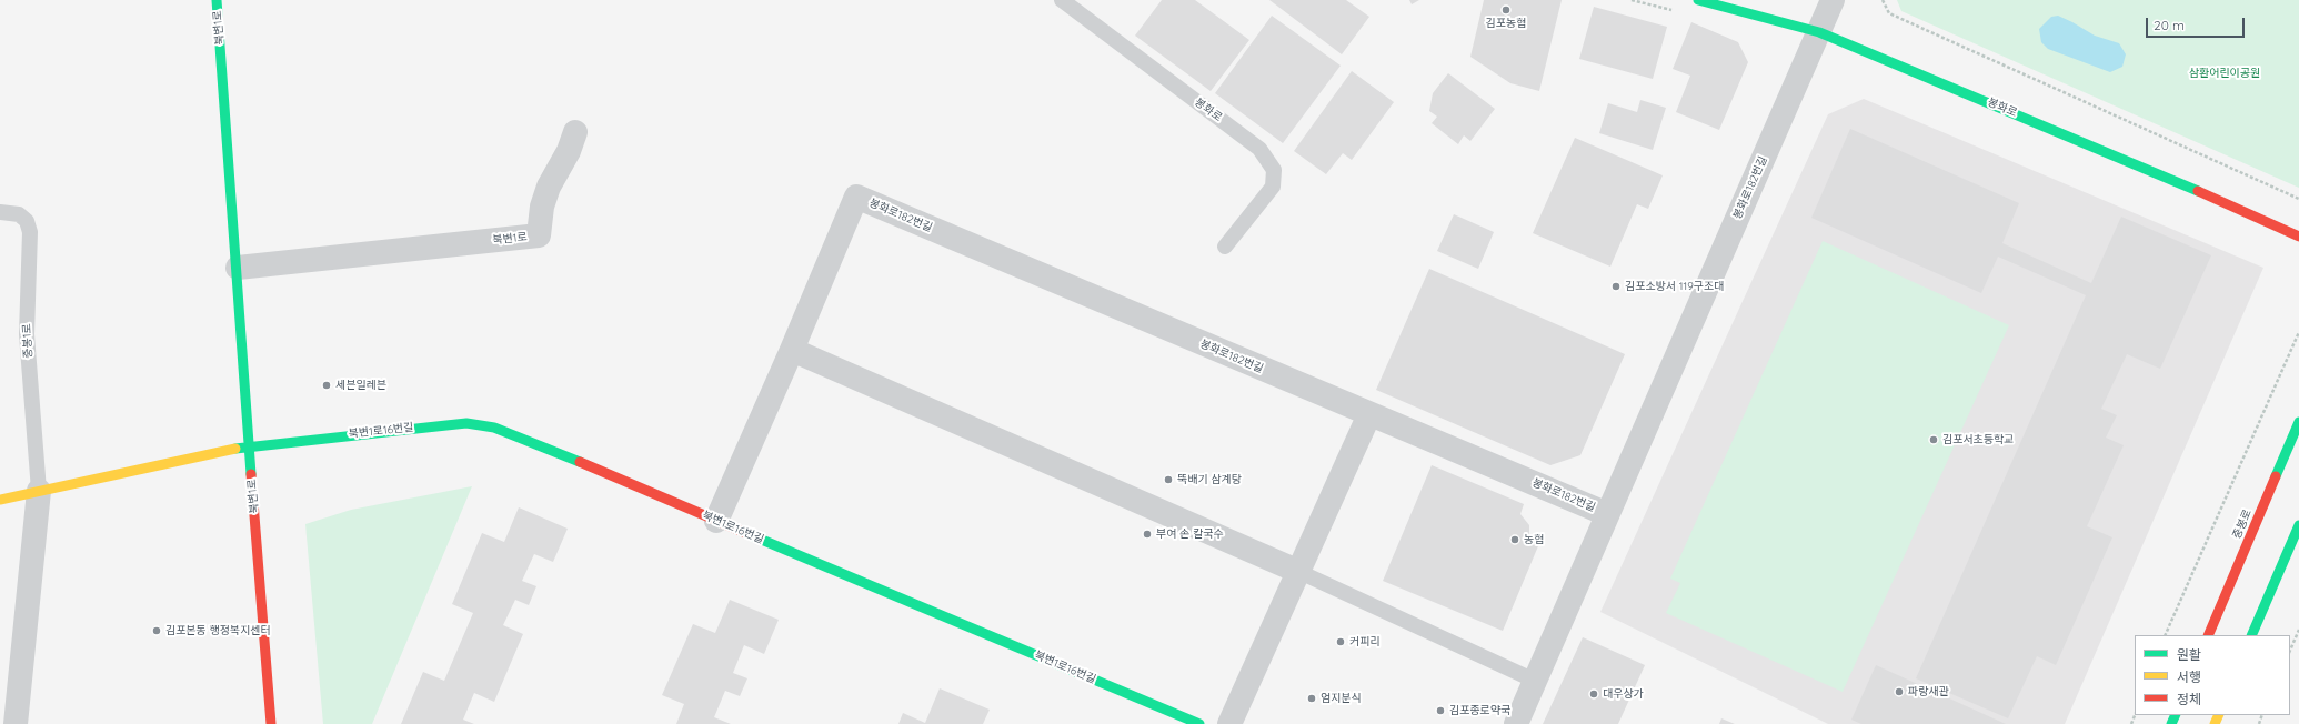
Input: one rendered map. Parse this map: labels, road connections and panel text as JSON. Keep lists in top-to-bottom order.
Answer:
{
  "streets": {
    "street": [
      "북변1로",
      "봉화로",
      "봉화로182번길",
      "북변1로16번길",
      "중봉로"
    ],
    "lane": ["중봉1로"]
  },
  "crossings": [
    ["북변1로", "북변1로16번길"],
    ["봉화로", "봉화로182번길"],
    ["중봉1로", "북변1로16번길"]
  ],
  "parks": ["삼환어린이공원"],
  "places": [
    "김포농협",
    "김포소방서 119구조대",
    "세븐일레븐",
    "김포서초등학교",
    "뚝배기 삼계탕",
    "부여 손 칼국수",
    "농협",
    "김포본동 행정복지센터",
    "커피리",
    "파랑새관",
    "대우상가",
    "엄지분식",
    "김포종로약국"
  ],
  "legend": ["원활", "서행", "정체"],
  "scale_bar": "20 m"
}
